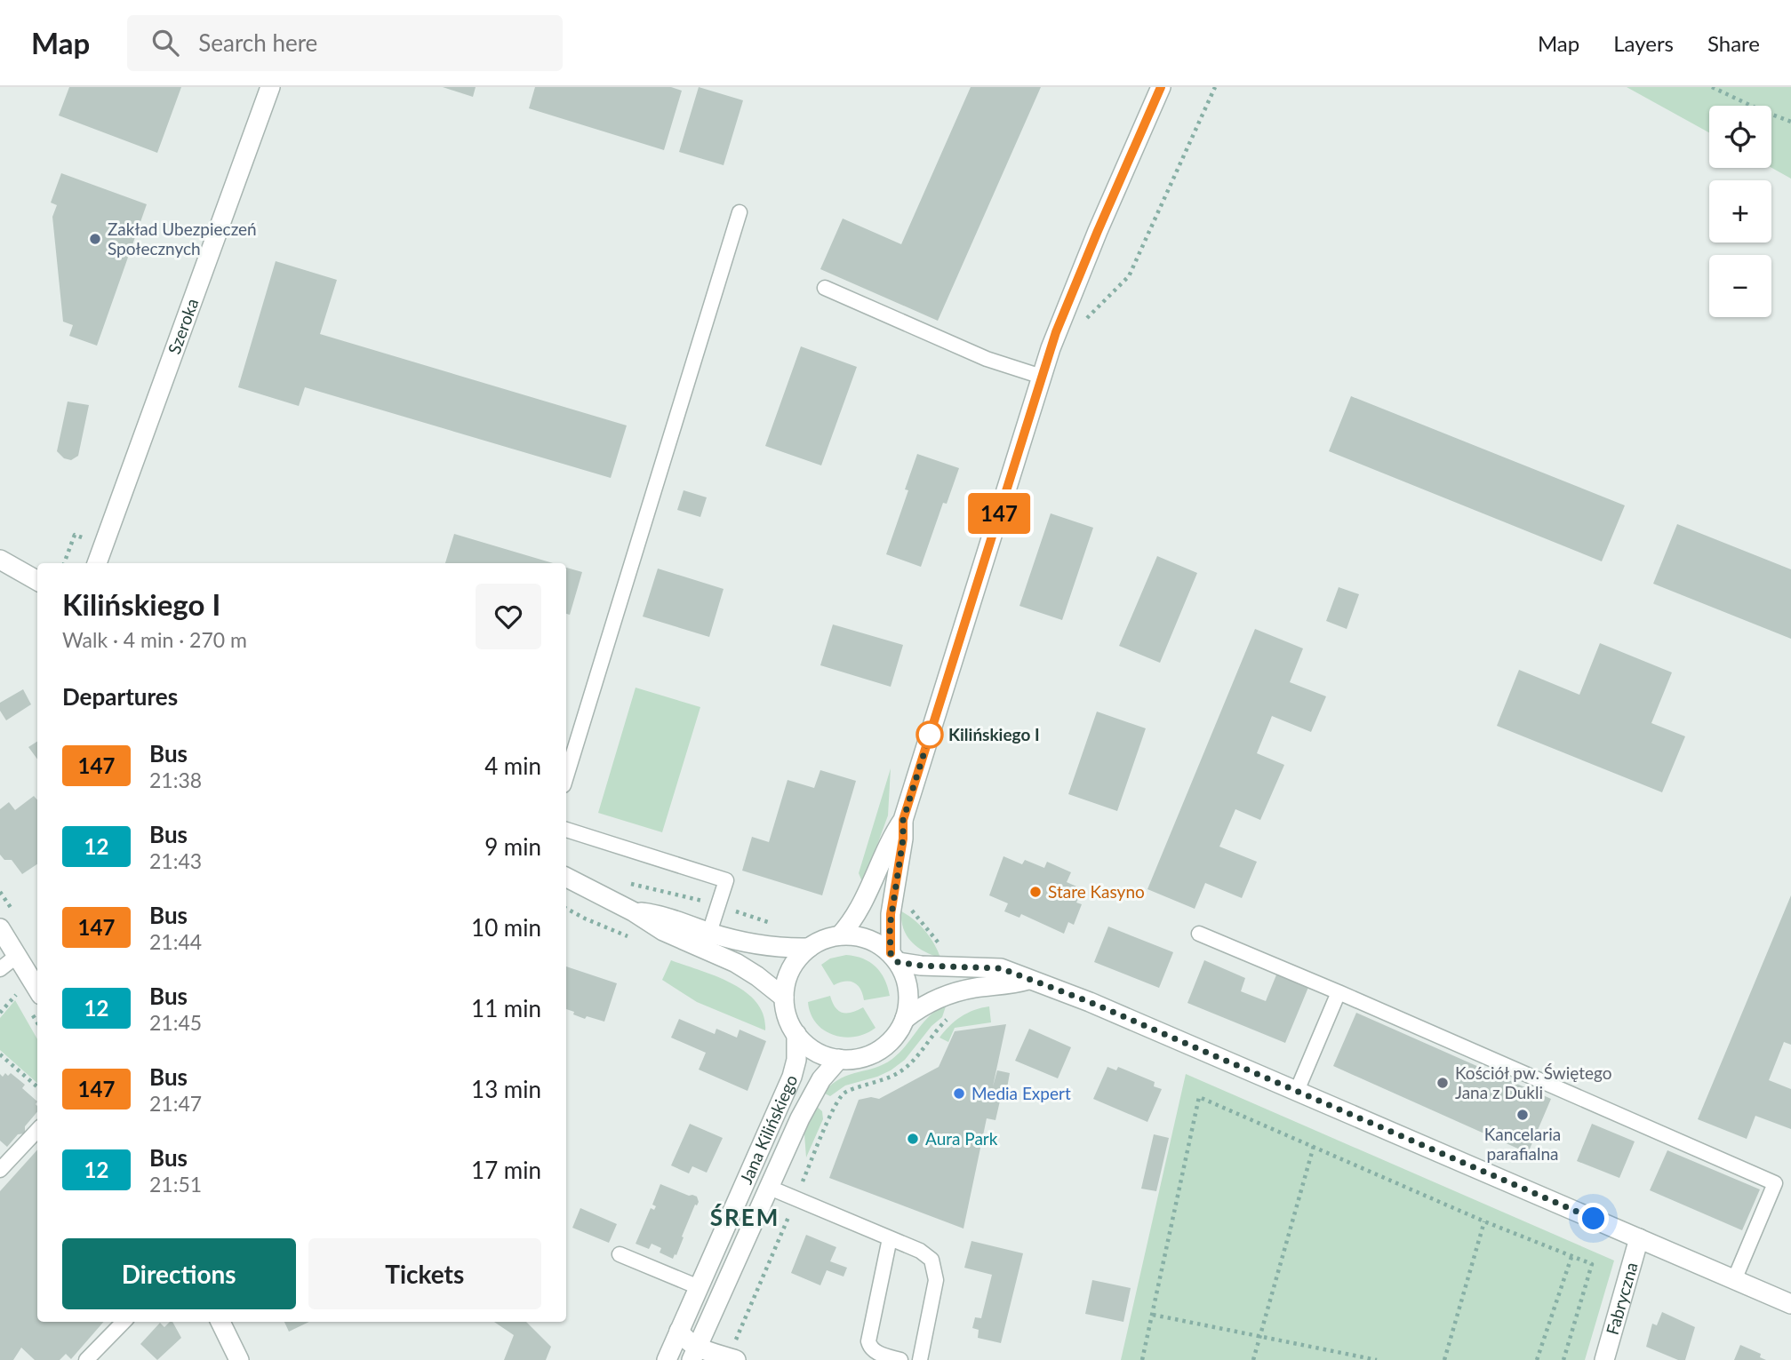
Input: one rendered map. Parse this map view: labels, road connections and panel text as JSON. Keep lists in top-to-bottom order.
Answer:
{
  "streets": {
    "street": ["Szeroka", "Jana Kilińskiego", "Fabryczna"]
  },
  "districts": ["ŚREM"],
  "places": [
    "Zakład Ubezpieczeń Społecznych",
    "Kilińskiego I",
    "Stare Kasyno",
    "Kościół pw. Świętego Jana z Dukli",
    "Media Expert",
    "Kancelaria parafialna",
    "Aura Park"
  ],
  "lines": ["bus line 147"],
  "page": {
    "header": "Map",
    "search": "Search here",
    "nav": ["Map", "Layers", "Share"],
    "on_map": "147",
    "map_buttons": ["+", "−"],
    "heading": [
      ["Kilińskiego I", "Walk · 4 min · 270 m"],
      "Departures"
    ],
    "list": [
      {
        "mark": "147",
        "name": "Bus",
        "note": "21:38",
        "value": "4 min"
      },
      {
        "mark": "12",
        "name": "Bus",
        "note": "21:43",
        "value": "9 min"
      },
      {
        "mark": "147",
        "name": "Bus",
        "note": "21:44",
        "value": "10 min"
      },
      {
        "mark": "12",
        "name": "Bus",
        "note": "21:45",
        "value": "11 min"
      },
      {
        "mark": "147",
        "name": "Bus",
        "note": "21:47",
        "value": "13 min"
      },
      {
        "mark": "12",
        "name": "Bus",
        "note": "21:51",
        "value": "17 min"
      }
    ],
    "buttons": ["Directions", "Tickets"]
  }
}
